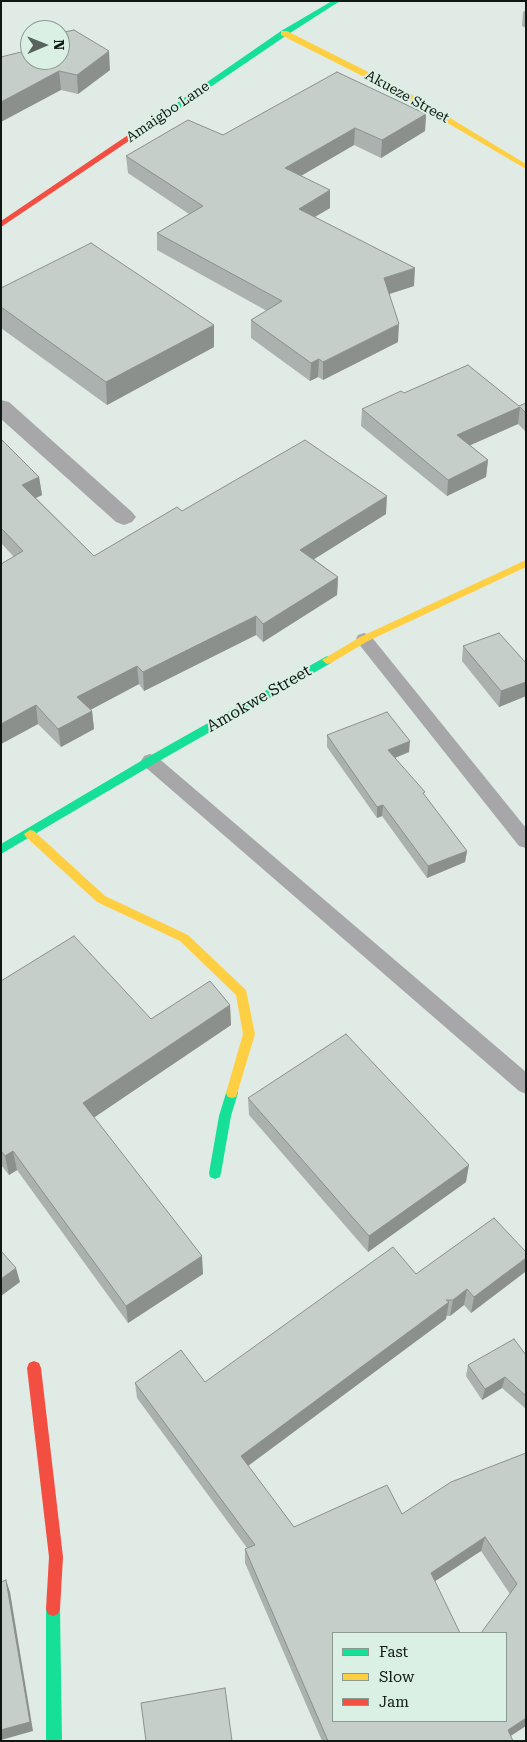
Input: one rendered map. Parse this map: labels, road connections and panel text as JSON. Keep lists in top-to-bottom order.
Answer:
{
  "streets": {
    "street": ["Akueze Street", "Amaigbo Lane", "Amokwe Street"]
  },
  "crossings": [
    ["Akueze Street", "Amaigbo Lane"]
  ],
  "legend": ["Fast", "Slow", "Jam"],
  "north": "right"
}
